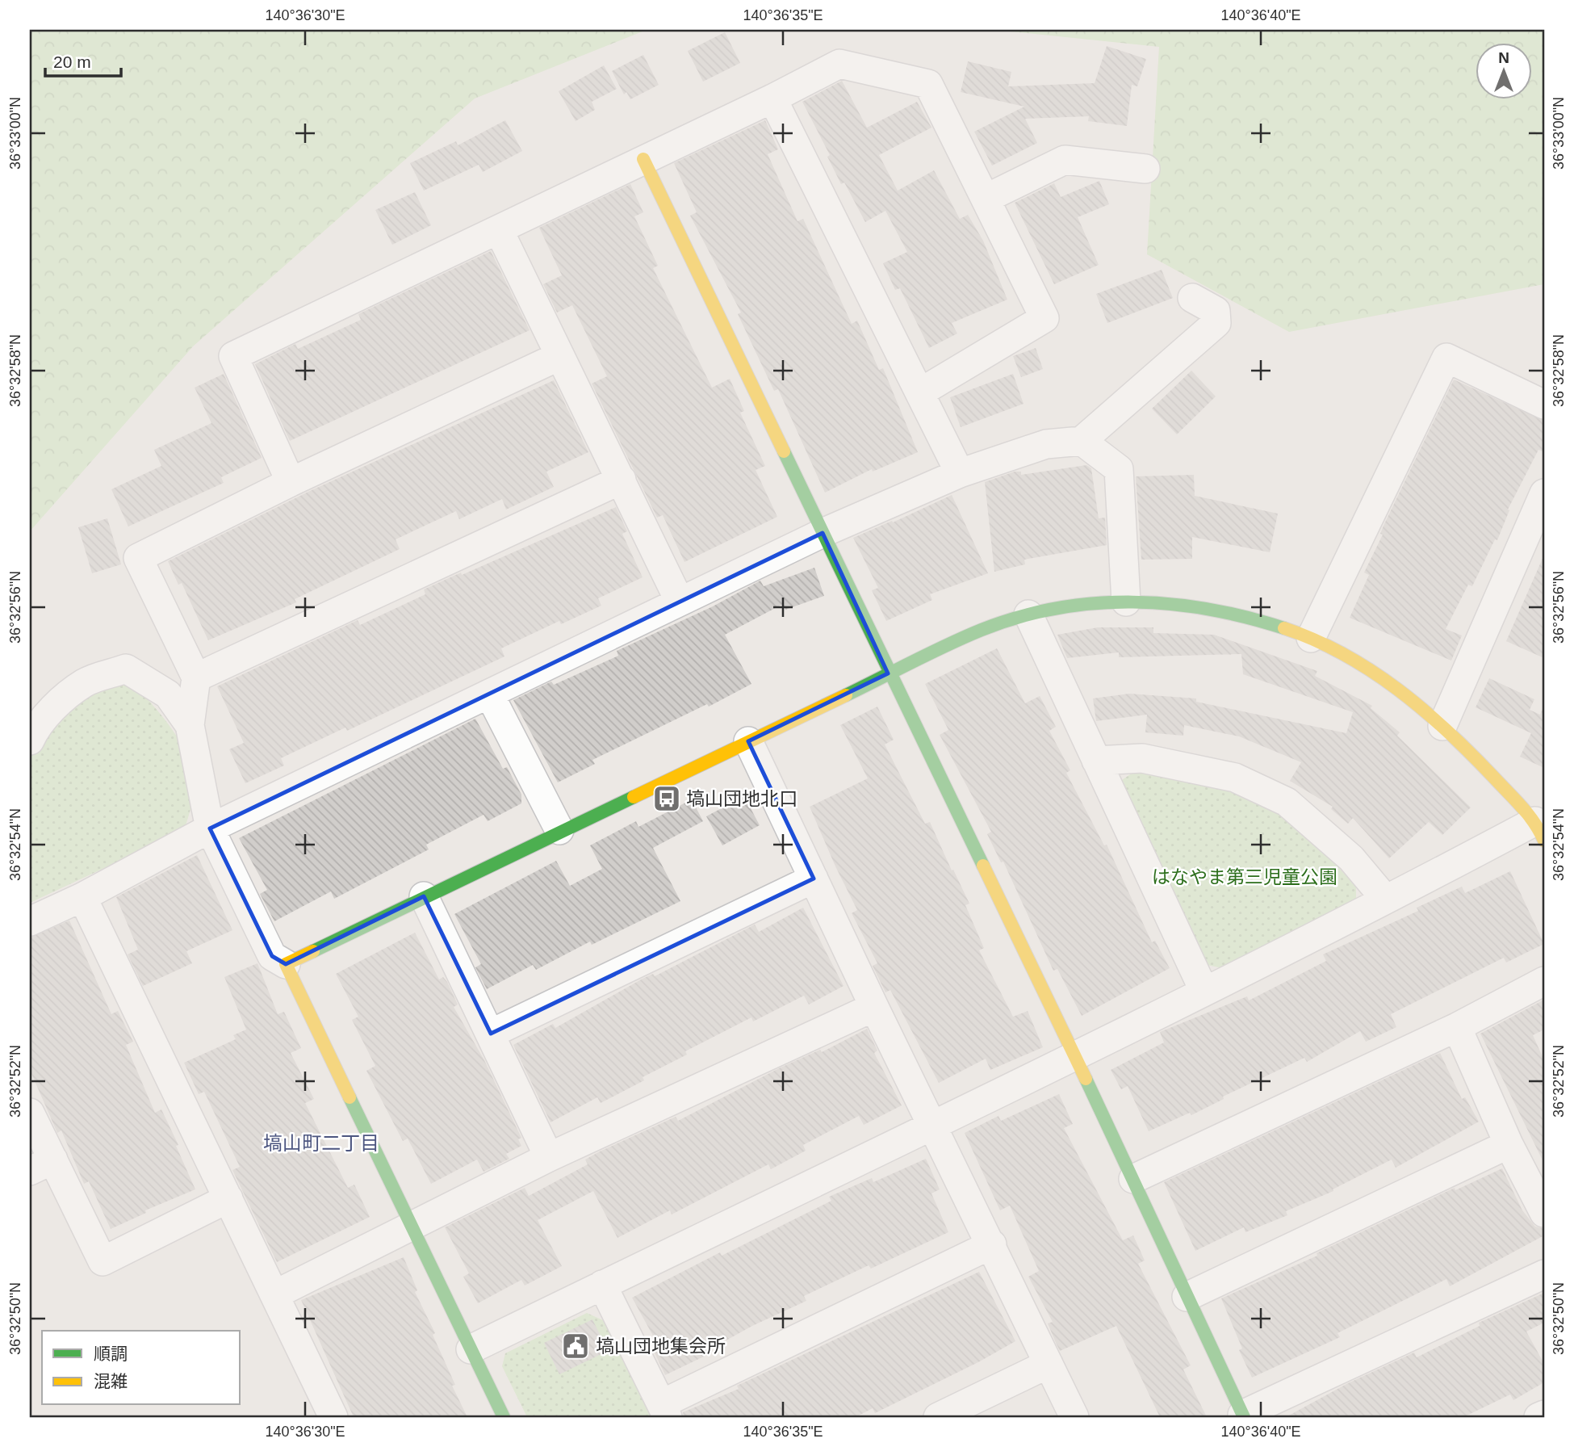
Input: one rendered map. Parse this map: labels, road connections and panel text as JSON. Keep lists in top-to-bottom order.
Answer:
{
  "districts": ["塙山町二丁目"],
  "parks": ["はなやま第三児童公園"],
  "places": {
    "bus stop": ["塙山団地北口"],
    "public building": ["塙山団地集会所"]
  },
  "legend": ["順調", "混雑"],
  "scale_bar": "20 m",
  "north": "top",
  "coordinates": [
    "140°36'30\"E",
    "140°36'35\"E",
    "140°36'40\"E",
    "36°33'00\"N",
    "36°32'58\"N",
    "36°32'56\"N",
    "36°32'54\"N",
    "36°32'52\"N",
    "36°32'50\"N"
  ]
}
